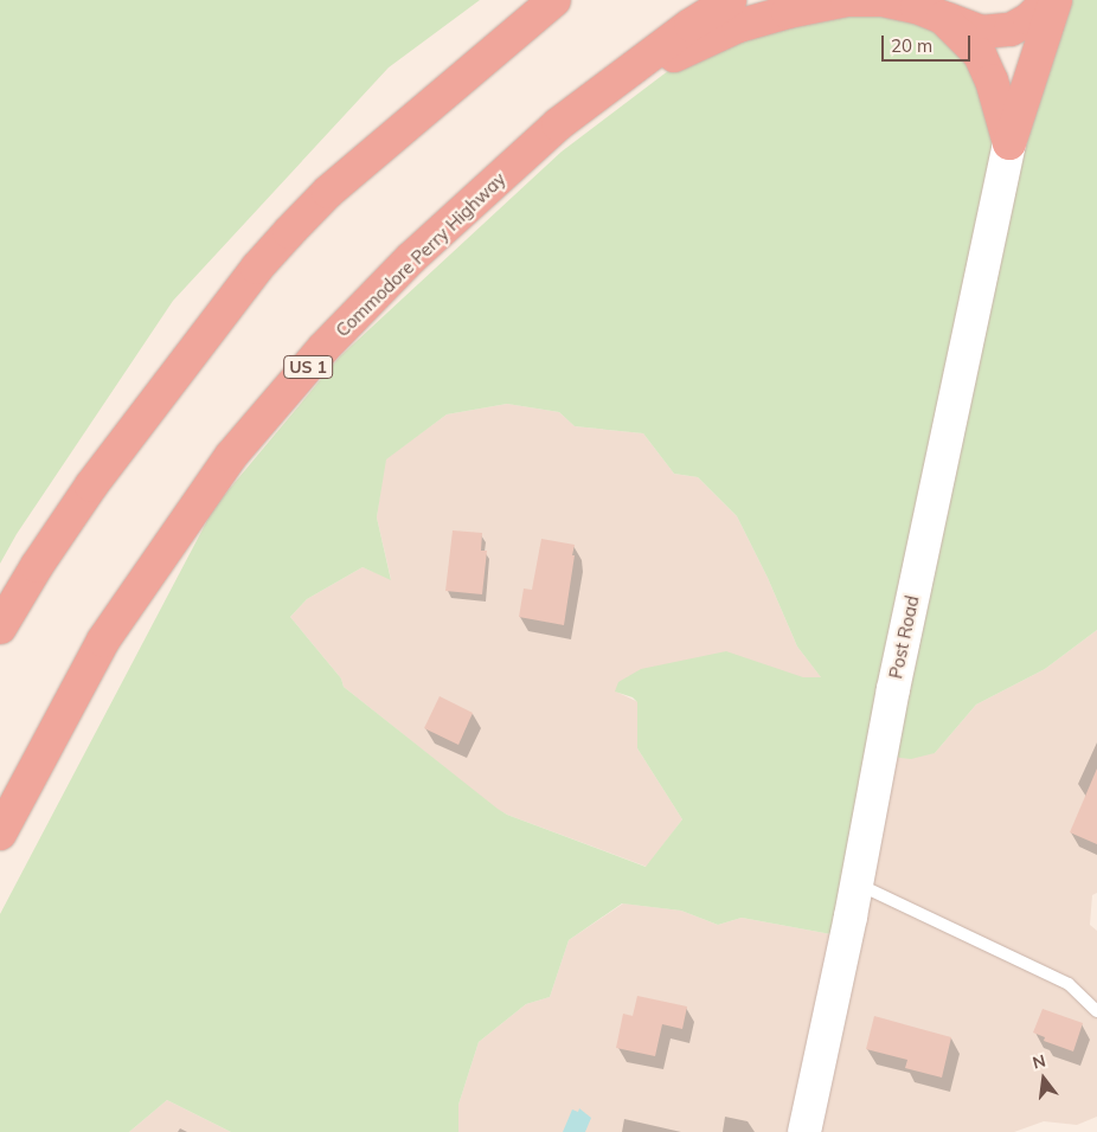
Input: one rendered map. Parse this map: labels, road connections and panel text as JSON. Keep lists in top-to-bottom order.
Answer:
{
  "streets": {
    "highway": ["Commodore Perry Highway", "US 1"],
    "street": ["Post Road"]
  },
  "scale_bar": "20 m",
  "north": "top"
}
